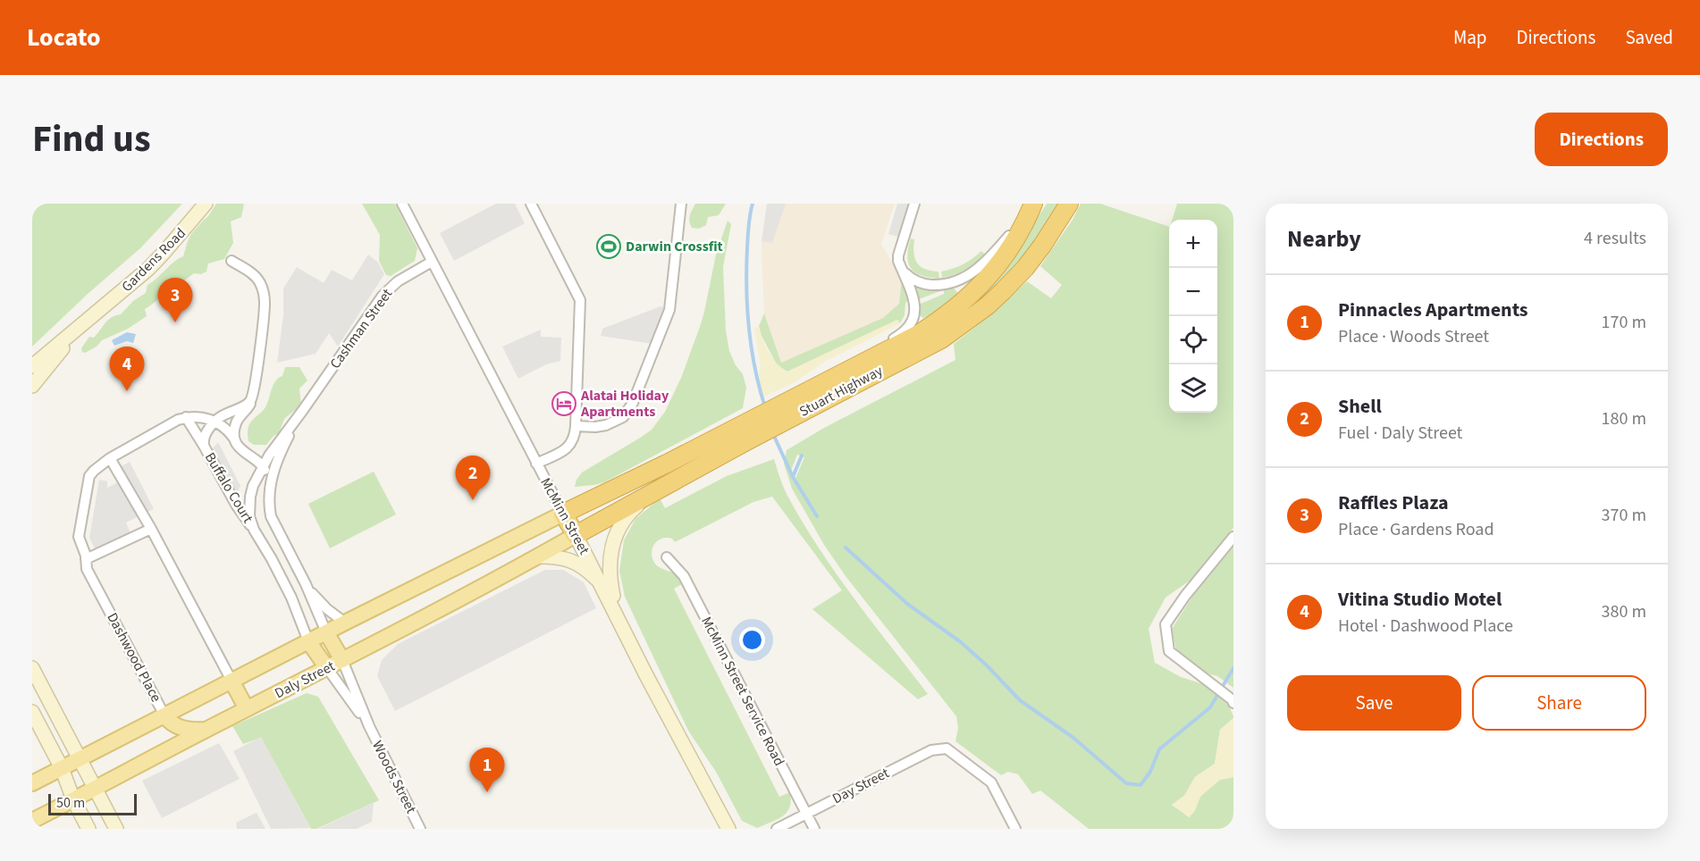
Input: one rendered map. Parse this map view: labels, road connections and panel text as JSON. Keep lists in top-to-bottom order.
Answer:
{
  "streets": {
    "highway": ["Stuart Highway", "McMinn Street"],
    "main road": ["Dashwood Place", "Daly Street"],
    "street": [
      "Gardens Road",
      "Cashman Street",
      "Buffalo Court",
      "McMinn Street Service Road",
      "Woods Street",
      "Day Street"
    ]
  },
  "crossings": [
    ["Cashman Street", "Buffalo Court"],
    ["Cashman Street", "McMinn Street"],
    ["Stuart Highway", "McMinn Street"],
    ["Stuart Highway", "Daly Street"],
    ["Buffalo Court", "Dashwood Place"],
    ["McMinn Street", "Daly Street"],
    ["Dashwood Place", "Daly Street"],
    ["Daly Street", "Woods Street"],
    ["McMinn Street Service Road", "Day Street"]
  ],
  "places": {
    "sports": ["Darwin Crossfit"],
    "hotel": ["Alatai Holiday Apartments"]
  },
  "scale_bar": "50 m",
  "page": {
    "header": "Locato",
    "nav": ["Map", "Directions", "Saved"],
    "title": "Find us",
    "buttons": [
      "Directions",
      ["Save", "Share"]
    ],
    "heading": ["Nearby", "4 results"],
    "map_buttons": ["+", "−"],
    "list": [
      {
        "mark": "1",
        "name": "Pinnacles Apartments",
        "note": "Place · Woods Street",
        "value": "170 m"
      },
      {
        "mark": "2",
        "name": "Shell",
        "note": "Fuel · Daly Street",
        "value": "180 m"
      },
      {
        "mark": "3",
        "name": "Raffles Plaza",
        "note": "Place · Gardens Road",
        "value": "370 m"
      },
      {
        "mark": "4",
        "name": "Vitina Studio Motel",
        "note": "Hotel · Dashwood Place",
        "value": "380 m"
      }
    ],
    "pins": [
      "3",
      "4",
      "2",
      "1"
    ],
    "scale": "50 m"
  }
}
